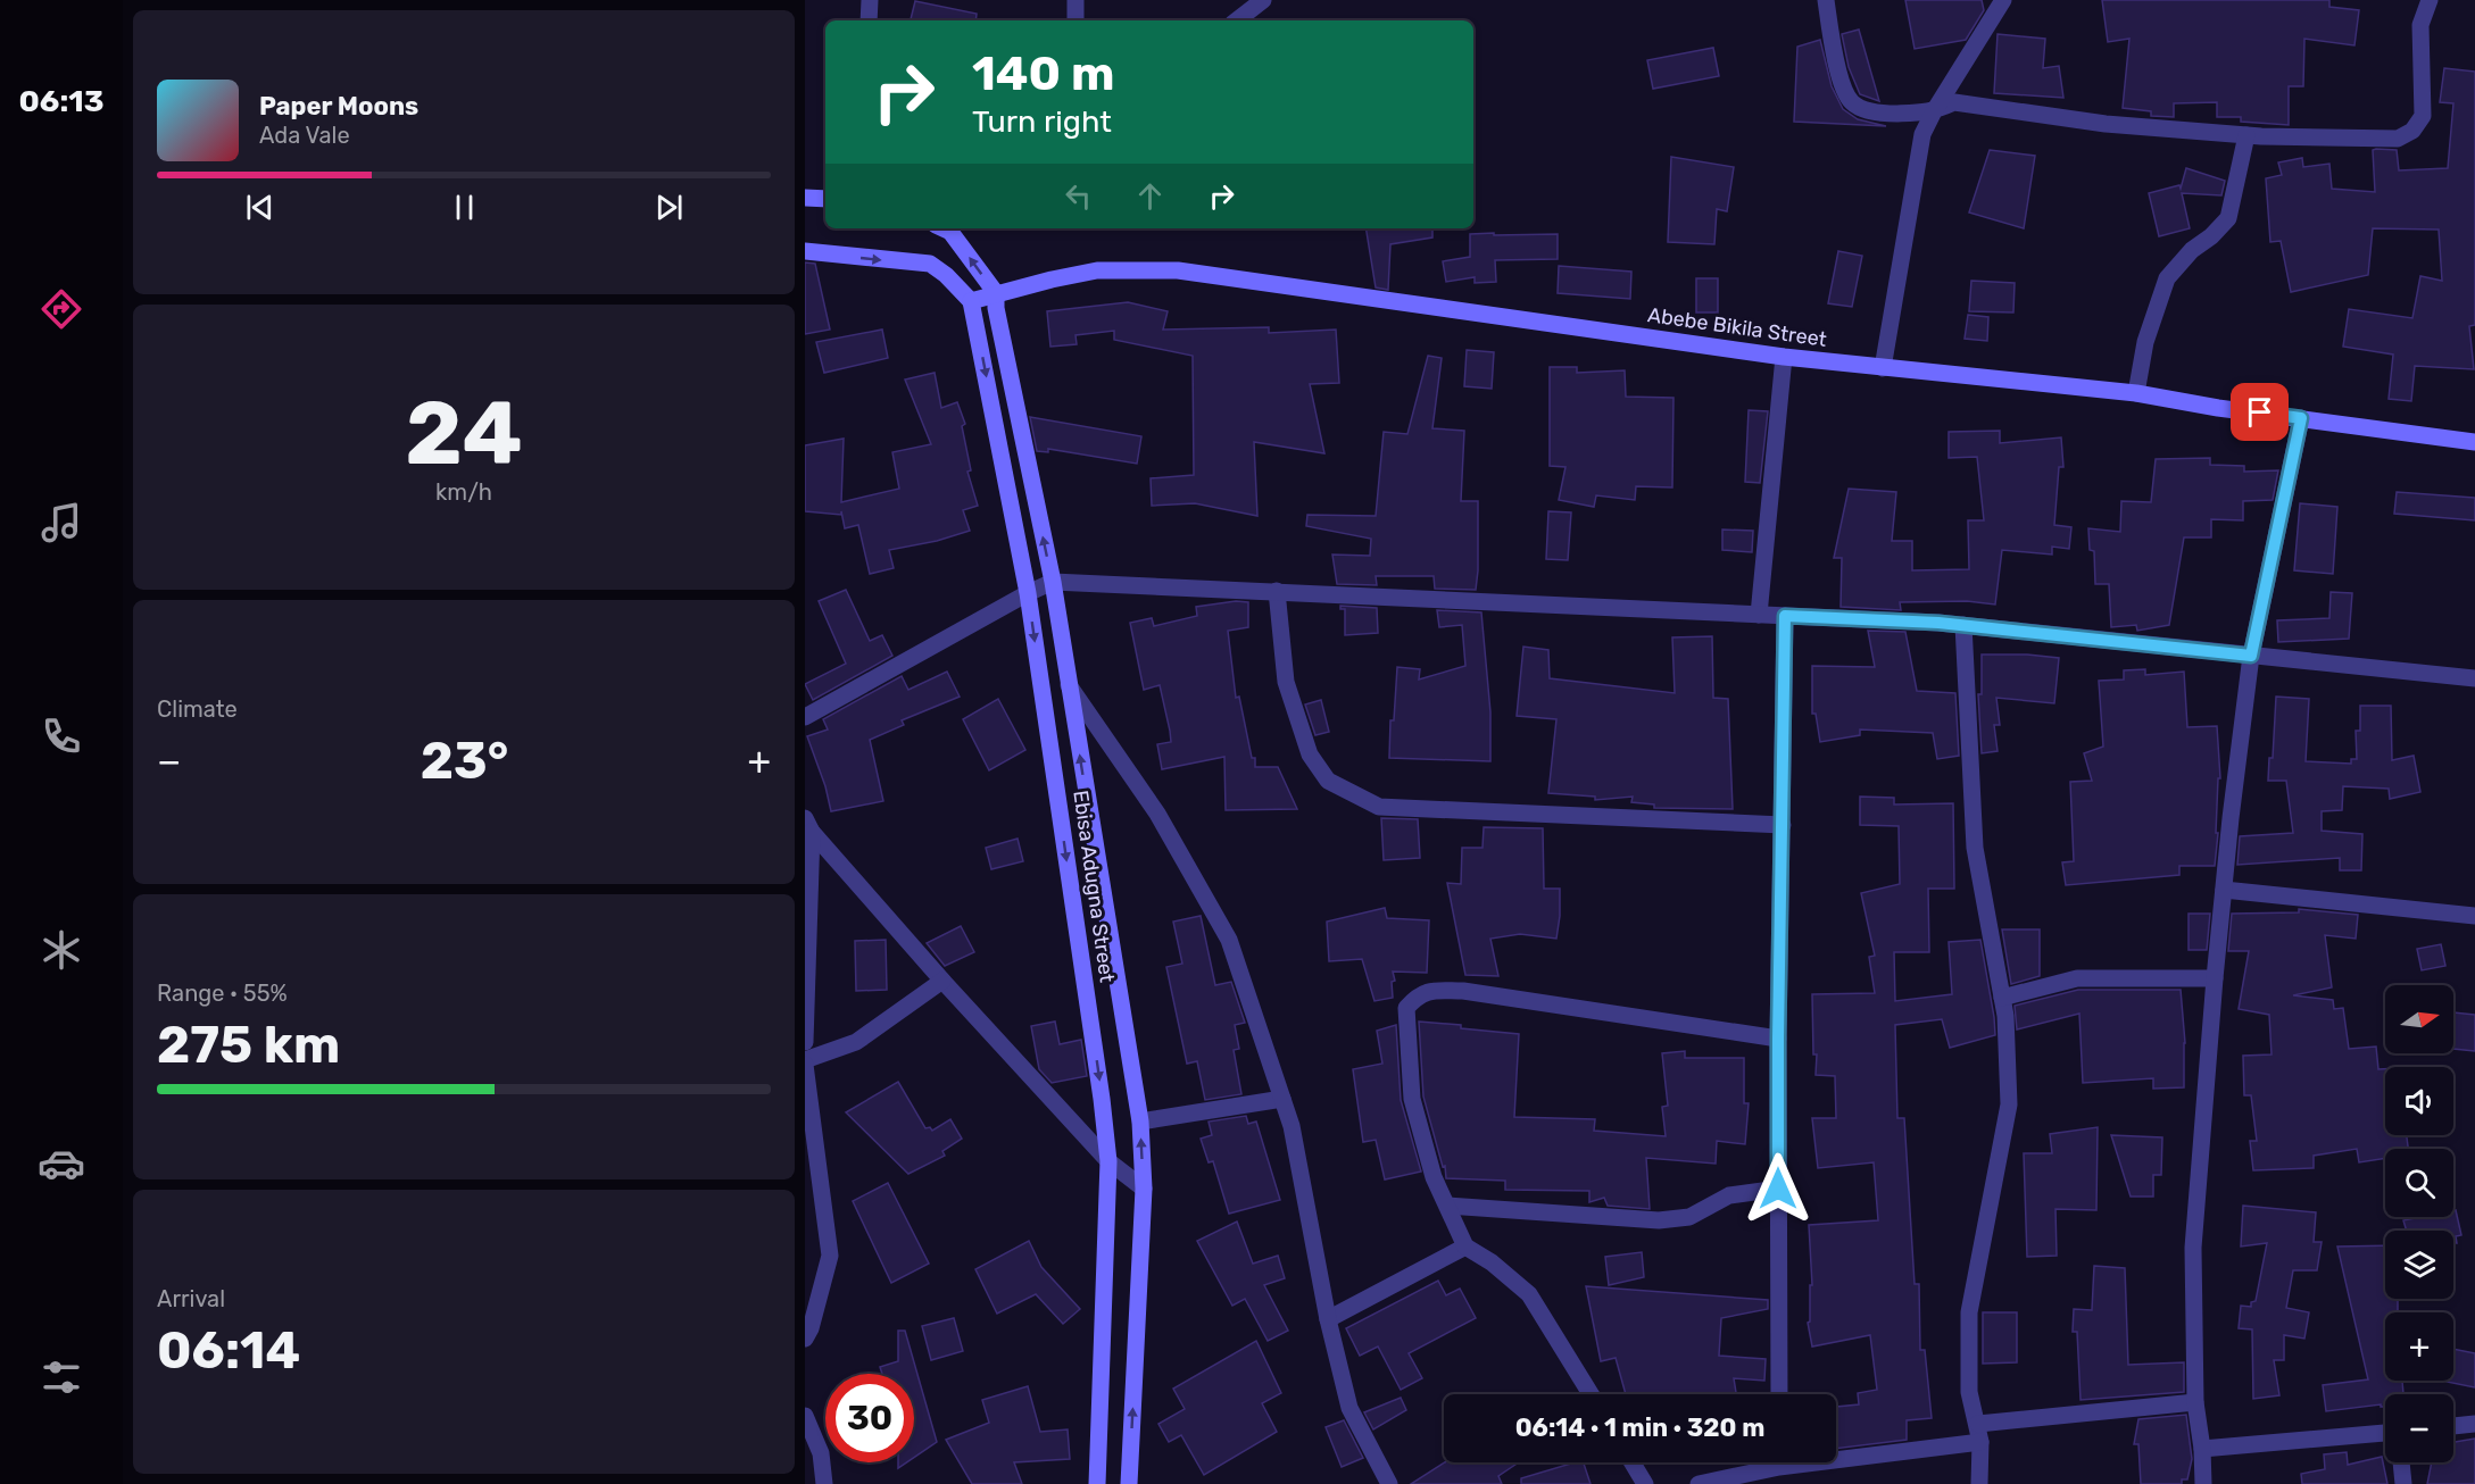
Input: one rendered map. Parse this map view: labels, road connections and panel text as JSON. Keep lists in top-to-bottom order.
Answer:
{
  "streets": {
    "main road": ["Abebe Bikila Street", "Ebisa Adugna Street"]
  },
  "crossings": [
    ["Abebe Bikila Street", "Ebisa Adugna Street"]
  ],
  "north": "right",
  "page": {
    "tabs": "06:13",
    "turn": ["140 m", "Turn right"],
    "song": ["Paper Moons", "Ada Vale"],
    "tile": [
      ["24", "km/h"],
      "Climate",
      ["Range · 55%", "275 km"],
      ["Arrival", "06:14"]
    ],
    "heat": ["−", "23°", "+"],
    "map_buttons": ["+", "−"],
    "limit": "30",
    "trip": "06:14 · 1 min · 320 m"
  }
}
